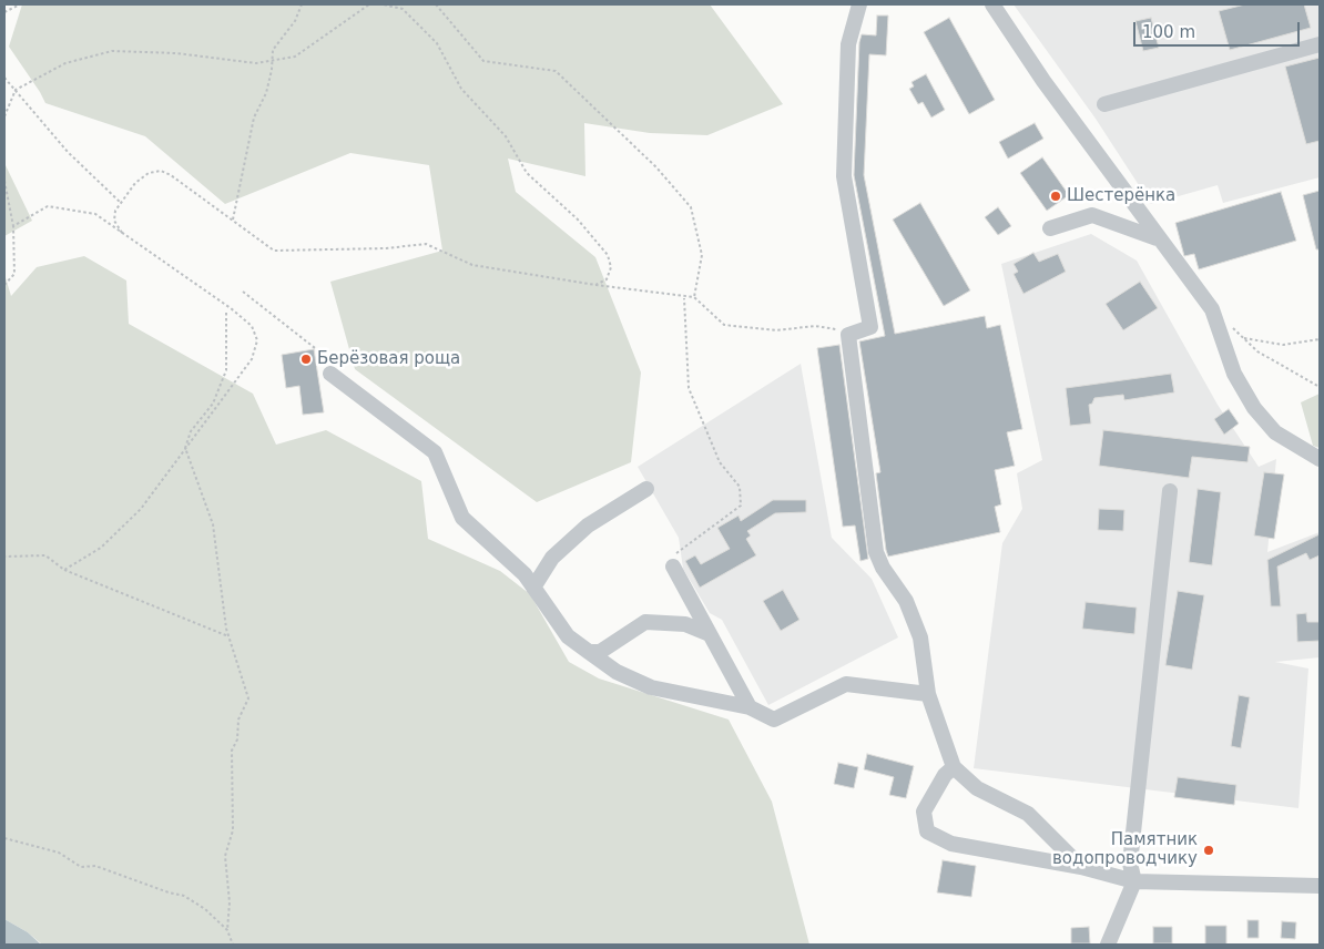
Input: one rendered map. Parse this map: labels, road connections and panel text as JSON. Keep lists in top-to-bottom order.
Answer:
{
  "places": ["Шестерёнка", "Берёзовая роща", "Памятник водопроводчику"],
  "scale_bar": "100 m"
}
